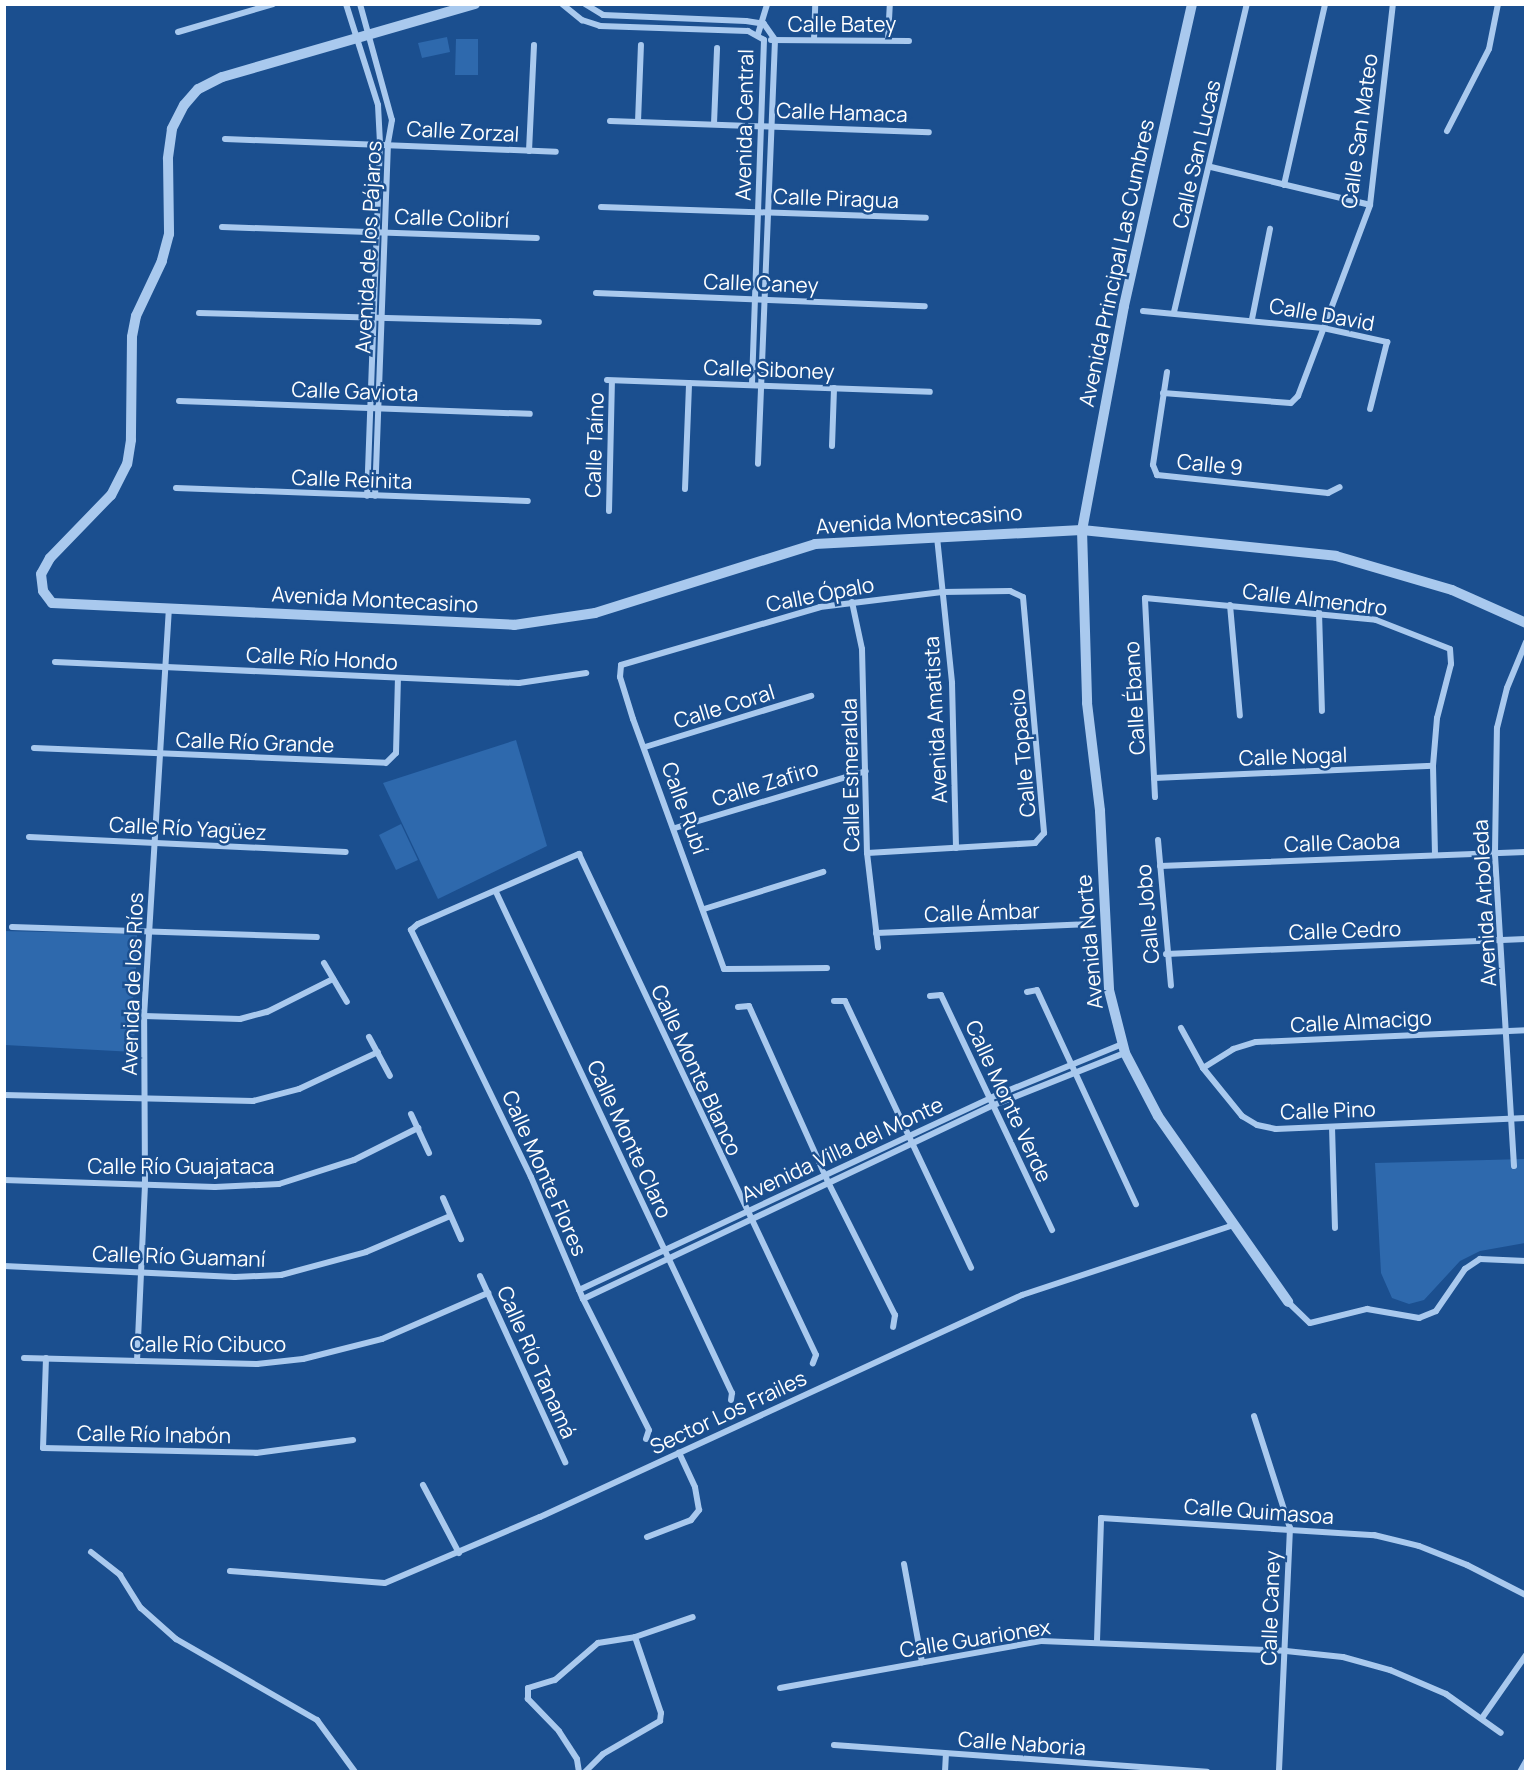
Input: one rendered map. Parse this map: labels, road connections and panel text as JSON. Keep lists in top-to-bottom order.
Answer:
{
  "streets": {
    "street": [
      "Calle Batey",
      "Calle Hamaca",
      "Avenida Central",
      "Calle Zorzal",
      "Calle San Mateo",
      "Calle San Lucas",
      "Calle Piragua",
      "Calle Colibrí",
      "Avenida de los Pájaros",
      "Avenida Principal Las Cumbres",
      "Calle Caney",
      "Calle David",
      "Calle Siboney",
      "Calle Gaviota",
      "Calle Taíno",
      "Calle 9",
      "Calle Reinita",
      "Avenida Montecasino",
      "Calle Ópalo",
      "Calle Almendro",
      "Calle Río Hondo",
      "Calle Ébano",
      "Calle Coral",
      "Avenida Amatista",
      "Calle Río Grande",
      "Calle Topacio",
      "Calle Nogal",
      "Calle Esmeralda",
      "Calle Zafiro",
      "Calle Rubí",
      "Calle Río Yagüez",
      "Calle Caoba",
      "Avenida Arboleda",
      "Calle Ámbar",
      "Calle Jobo",
      "Calle Cedro",
      "Avenida Norte",
      "Avenida de los Ríos",
      "Calle Almacigo",
      "Calle Monte Blanco",
      "Calle Monte Verde",
      "Calle Pino",
      "Calle Monte Claro",
      "Avenida Villa del Monte",
      "Calle Río Guajataca",
      "Calle Monte Flores",
      "Calle Río Guamaní",
      "Calle Río Cibuco",
      "Calle Río Tanamá",
      "Sector Los Frailes",
      "Calle Río Inabón",
      "Calle Quimasoa",
      "Calle Guarionex",
      "Calle Naboria"
    ]
  },
  "crossings": [
    ["Calle Batey", "Avenida Central"],
    ["Calle Hamaca", "Avenida Central"],
    ["Avenida Central", "Calle Piragua"],
    ["Avenida Central", "Calle Caney"],
    ["Avenida Central", "Calle Siboney"],
    ["Calle Zorzal", "Avenida de los Pájaros"],
    ["Calle San Mateo", "Calle David"],
    ["Calle San Mateo", "Calle 9"],
    ["Calle San Lucas", "Calle David"],
    ["Calle Colibrí", "Avenida de los Pájaros"],
    ["Avenida de los Pájaros", "Calle Gaviota"],
    ["Avenida de los Pájaros", "Calle Reinita"],
    ["Avenida de los Pájaros", "Avenida Montecasino"],
    ["Avenida Principal Las Cumbres", "Avenida Montecasino"],
    ["Avenida Principal Las Cumbres", "Avenida Norte"],
    ["Calle Caney", "Calle Quimasoa"],
    ["Calle Caney", "Calle Guarionex"],
    ["Calle Siboney", "Calle Taíno"],
    ["Avenida Montecasino", "Avenida Amatista"],
    ["Avenida Montecasino", "Avenida Norte"],
    ["Avenida Montecasino", "Avenida de los Ríos"],
    ["Calle Ópalo", "Avenida Amatista"],
    ["Calle Ópalo", "Calle Topacio"],
    ["Calle Ópalo", "Calle Esmeralda"],
    ["Calle Ópalo", "Calle Rubí"],
    ["Calle Almendro", "Calle Ébano"],
    ["Calle Almendro", "Calle Nogal"],
    ["Calle Almendro", "Calle Caoba"],
    ["Calle Río Hondo", "Calle Río Grande"],
    ["Calle Río Hondo", "Avenida de los Ríos"],
    ["Calle Ébano", "Calle Nogal"],
    ["Calle Coral", "Calle Rubí"],
    ["Avenida Amatista", "Calle Topacio"],
    ["Calle Río Grande", "Avenida de los Ríos"],
    ["Calle Topacio", "Calle Esmeralda"],
    ["Calle Esmeralda", "Calle Zafiro"],
    ["Calle Esmeralda", "Calle Ámbar"],
    ["Calle Zafiro", "Calle Rubí"],
    ["Calle Río Yagüez", "Avenida de los Ríos"],
    ["Calle Caoba", "Avenida Arboleda"],
    ["Calle Caoba", "Calle Jobo"],
    ["Avenida Arboleda", "Calle Cedro"],
    ["Avenida Arboleda", "Calle Almacigo"],
    ["Avenida Arboleda", "Calle Pino"],
    ["Calle Jobo", "Calle Cedro"],
    ["Avenida Norte", "Avenida Villa del Monte"],
    ["Avenida Norte", "Sector Los Frailes"],
    ["Avenida de los Ríos", "Calle Río Guajataca"],
    ["Avenida de los Ríos", "Calle Río Guamaní"],
    ["Avenida de los Ríos", "Calle Río Cibuco"],
    ["Calle Almacigo", "Calle Pino"],
    ["Calle Monte Blanco", "Calle Monte Claro"],
    ["Calle Monte Blanco", "Avenida Villa del Monte"],
    ["Calle Monte Blanco", "Calle Monte Flores"],
    ["Calle Monte Verde", "Avenida Villa del Monte"],
    ["Calle Monte Claro", "Avenida Villa del Monte"],
    ["Calle Monte Claro", "Calle Monte Flores"],
    ["Avenida Villa del Monte", "Calle Monte Flores"],
    ["Calle Río Cibuco", "Calle Río Tanamá"],
    ["Calle Río Cibuco", "Calle Río Inabón"],
    ["Calle Quimasoa", "Calle Guarionex"]
  ]
}
